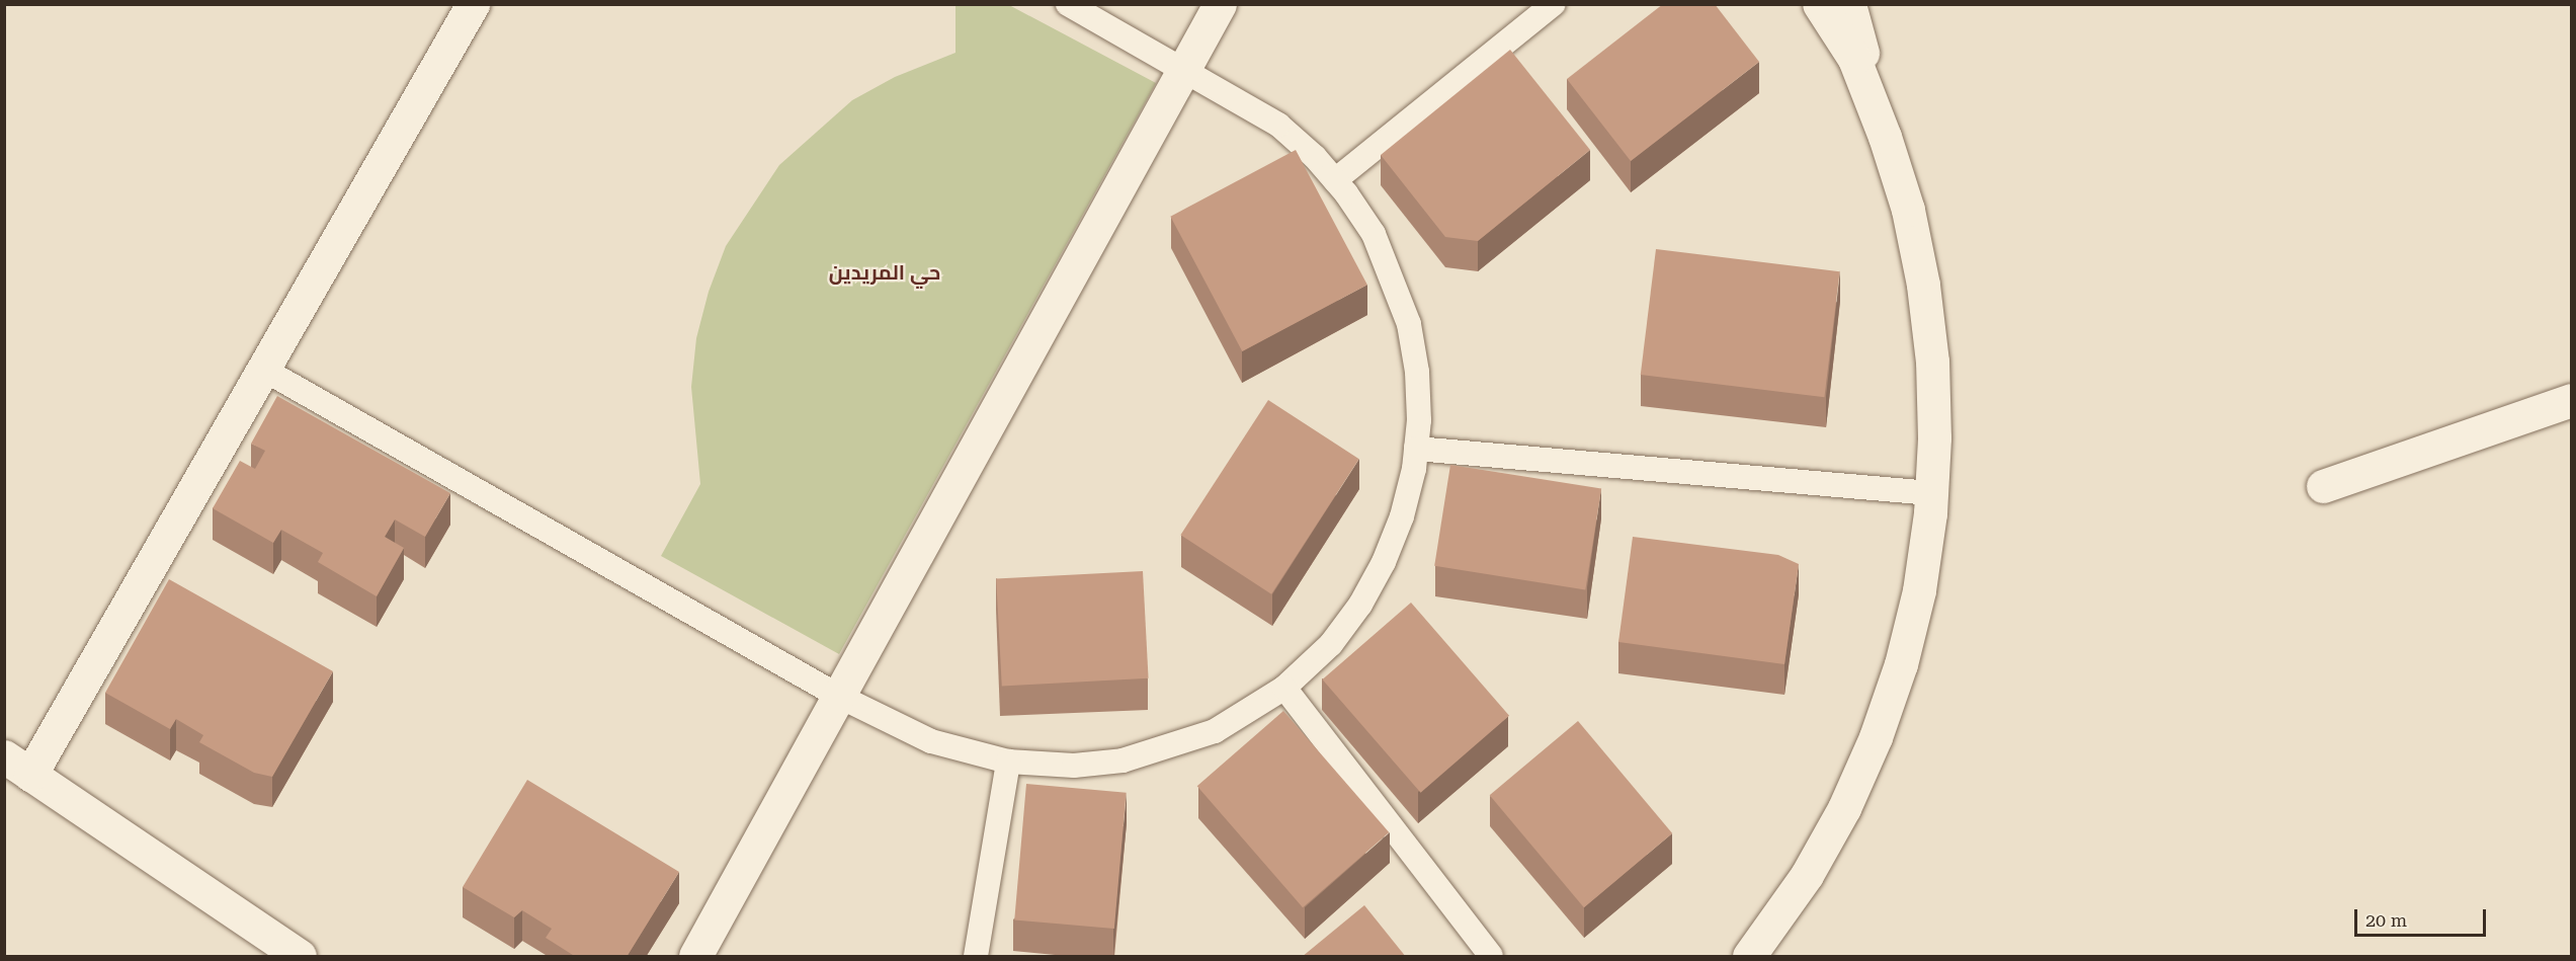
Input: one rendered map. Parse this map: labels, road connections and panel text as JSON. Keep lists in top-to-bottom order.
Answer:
{
  "districts": ["حي المريدين"],
  "scale_bar": "20 m"
}
